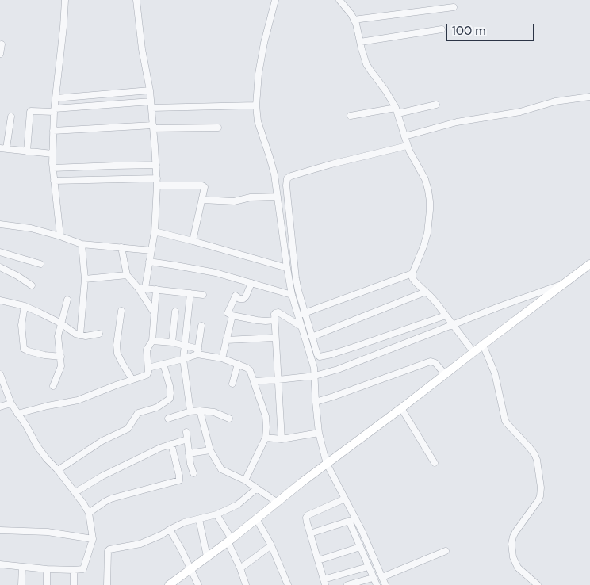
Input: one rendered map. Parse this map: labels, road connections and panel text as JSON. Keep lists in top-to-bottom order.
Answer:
{
  "scale_bar": "100 m"
}
